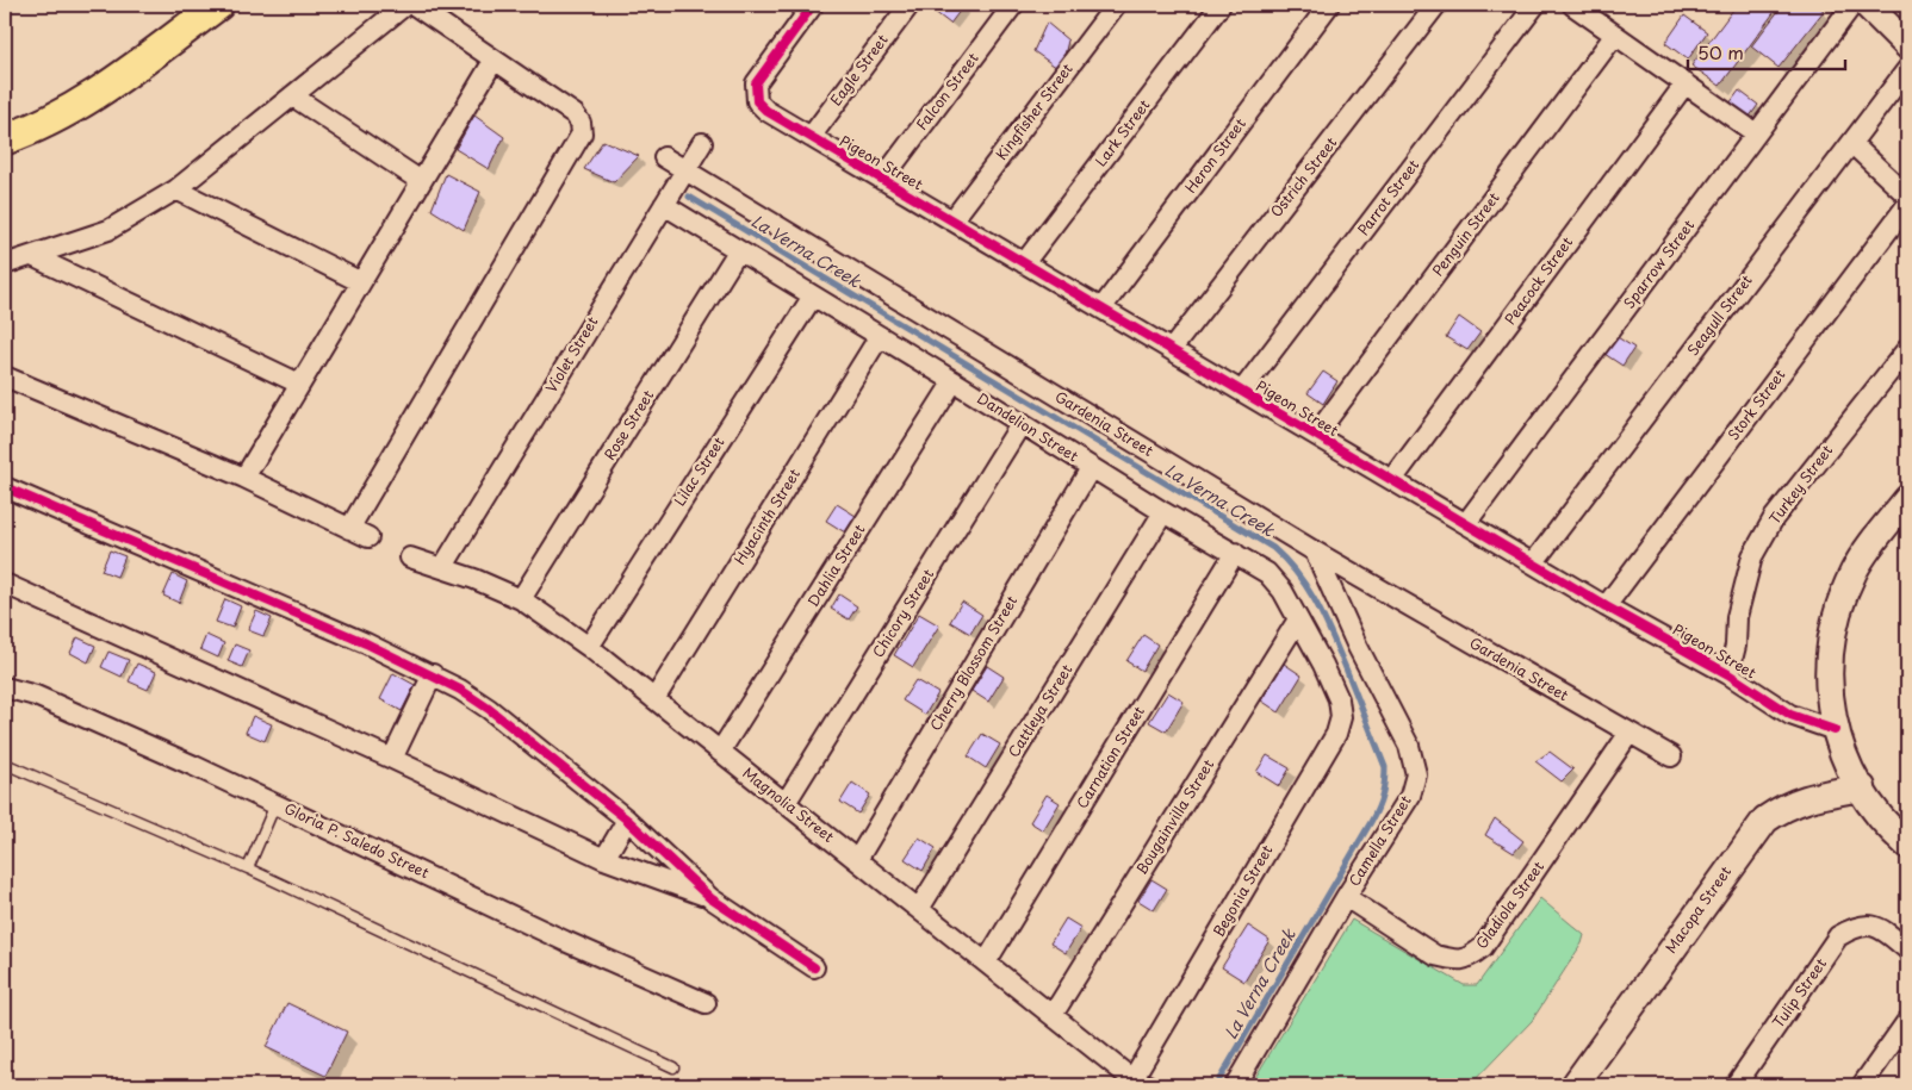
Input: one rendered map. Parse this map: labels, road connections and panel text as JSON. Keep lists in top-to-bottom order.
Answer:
{
  "streets": {
    "main road": ["Macopa Street"],
    "street": [
      "Eagle Street",
      "Falcon Street",
      "Kingfisher Street",
      "Lark Street",
      "Heron Street",
      "Pigeon Street",
      "Ostrich Street",
      "Parrot Street",
      "Penguin Street",
      "Sparrow Street",
      "Peacock Street",
      "Seagull Street",
      "Violet Street",
      "Stork Street",
      "Gardenia Street",
      "Rose Street",
      "Dandelion Street",
      "Lilac Street",
      "Turkey Street",
      "Hyacinth Street",
      "Dahlia Street",
      "Chicory Street",
      "Cherry Blossom Street",
      "Cattleya Street",
      "Carnation Street",
      "Magnolia Street",
      "Bougainvilla Street",
      "Gloria P. Saledo Street",
      "Camella Street",
      "Begonia Street",
      "Gladiola Street",
      "Tulip Street"
    ]
  },
  "crossings": [
    ["Eagle Street", "Pigeon Street"],
    ["Falcon Street", "Pigeon Street"],
    ["Kingfisher Street", "Pigeon Street"],
    ["Lark Street", "Pigeon Street"],
    ["Heron Street", "Pigeon Street"],
    ["Pigeon Street", "Ostrich Street"],
    ["Pigeon Street", "Parrot Street"],
    ["Pigeon Street", "Penguin Street"],
    ["Pigeon Street", "Sparrow Street"],
    ["Pigeon Street", "Peacock Street"],
    ["Pigeon Street", "Seagull Street"],
    ["Pigeon Street", "Stork Street"],
    ["Pigeon Street", "Turkey Street"],
    ["Violet Street", "Gardenia Street"],
    ["Violet Street", "Dandelion Street"],
    ["Violet Street", "Magnolia Street"],
    ["Gardenia Street", "Camella Street"],
    ["Gardenia Street", "Gladiola Street"],
    ["Rose Street", "Dandelion Street"],
    ["Rose Street", "Magnolia Street"],
    ["Dandelion Street", "Lilac Street"],
    ["Dandelion Street", "Hyacinth Street"],
    ["Dandelion Street", "Dahlia Street"],
    ["Dandelion Street", "Chicory Street"],
    ["Dandelion Street", "Cherry Blossom Street"],
    ["Dandelion Street", "Cattleya Street"],
    ["Dandelion Street", "Carnation Street"],
    ["Dandelion Street", "Bougainvilla Street"],
    ["Dandelion Street", "Begonia Street"],
    ["Lilac Street", "Magnolia Street"],
    ["Hyacinth Street", "Magnolia Street"],
    ["Dahlia Street", "Magnolia Street"],
    ["Chicory Street", "Magnolia Street"],
    ["Cherry Blossom Street", "Magnolia Street"],
    ["Cattleya Street", "Magnolia Street"],
    ["Carnation Street", "Magnolia Street"],
    ["Magnolia Street", "Bougainvilla Street"],
    ["Magnolia Street", "Begonia Street"],
    ["Camella Street", "Gladiola Street"]
  ],
  "water": ["La Verna Creek"],
  "scale_bar": "50 m"
}
